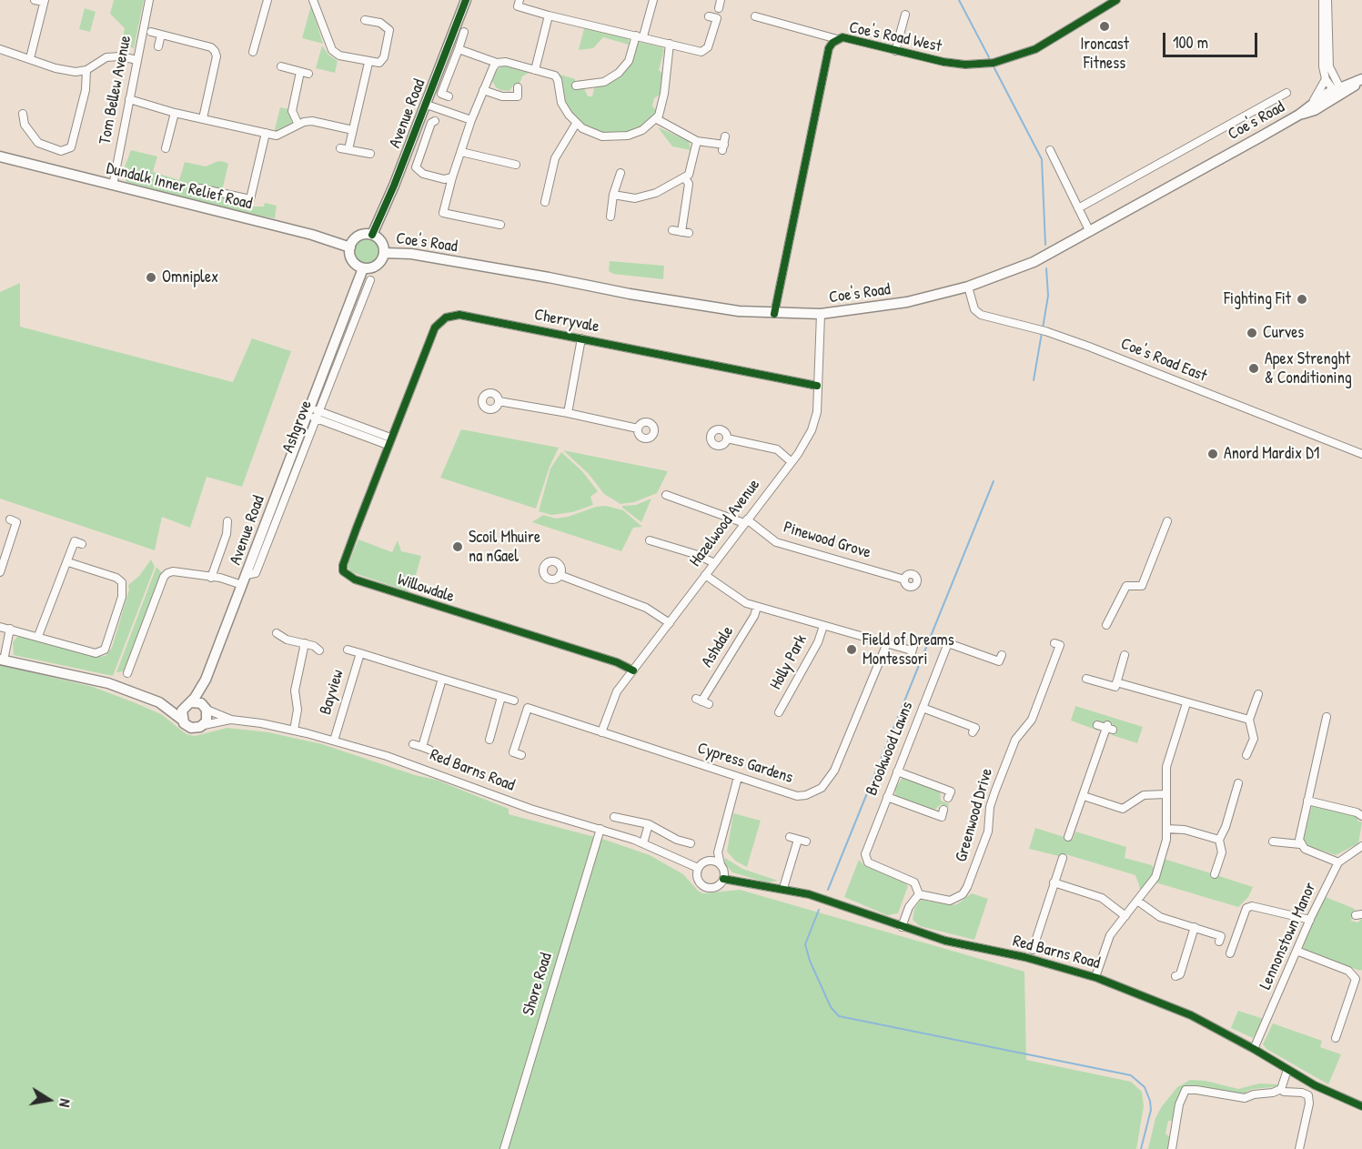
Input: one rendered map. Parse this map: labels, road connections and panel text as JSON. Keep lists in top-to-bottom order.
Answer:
{
  "streets": {
    "main road": ["Avenue Road", "Coe's Road", "Dundalk Inner Relief Road"],
    "street": [
      "Coe's Road West",
      "Tom Bellew Avenue",
      "Cherryvale",
      "Coe's Road East",
      "Ashgrove",
      "Hazelwood Avenue",
      "Pinewood Grove",
      "Willowdale",
      "Ashdale",
      "Holly Park",
      "Bayview",
      "Brookwood Lawns",
      "Cypress Gardens",
      "Red Barns Road",
      "Greenwood Drive",
      "Lennonstown Manor",
      "Shore Road"
    ]
  },
  "crossings": [
    ["Coe's Road West", "Coe's Road"],
    ["Tom Bellew Avenue", "Dundalk Inner Relief Road"],
    ["Avenue Road", "Coe's Road"],
    ["Avenue Road", "Dundalk Inner Relief Road"],
    ["Avenue Road", "Ashgrove"],
    ["Avenue Road", "Red Barns Road"],
    ["Coe's Road", "Dundalk Inner Relief Road"],
    ["Coe's Road", "Coe's Road East"],
    ["Coe's Road", "Hazelwood Avenue"],
    ["Cherryvale", "Hazelwood Avenue"],
    ["Cherryvale", "Willowdale"],
    ["Hazelwood Avenue", "Pinewood Grove"],
    ["Hazelwood Avenue", "Willowdale"],
    ["Hazelwood Avenue", "Cypress Gardens"],
    ["Bayview", "Red Barns Road"],
    ["Brookwood Lawns", "Greenwood Drive"],
    ["Red Barns Road", "Lennonstown Manor"],
    ["Red Barns Road", "Shore Road"]
  ],
  "places": [
    "Ironcast Fitness",
    "Omniplex",
    "Fighting Fit",
    "Curves",
    "Apex Strenght & Conditioning",
    "Anord Mardix D1",
    "Scoil Mhuire na nGael",
    "Field of Dreams Montessori"
  ],
  "scale_bar": "100 m",
  "north": "right"
}
